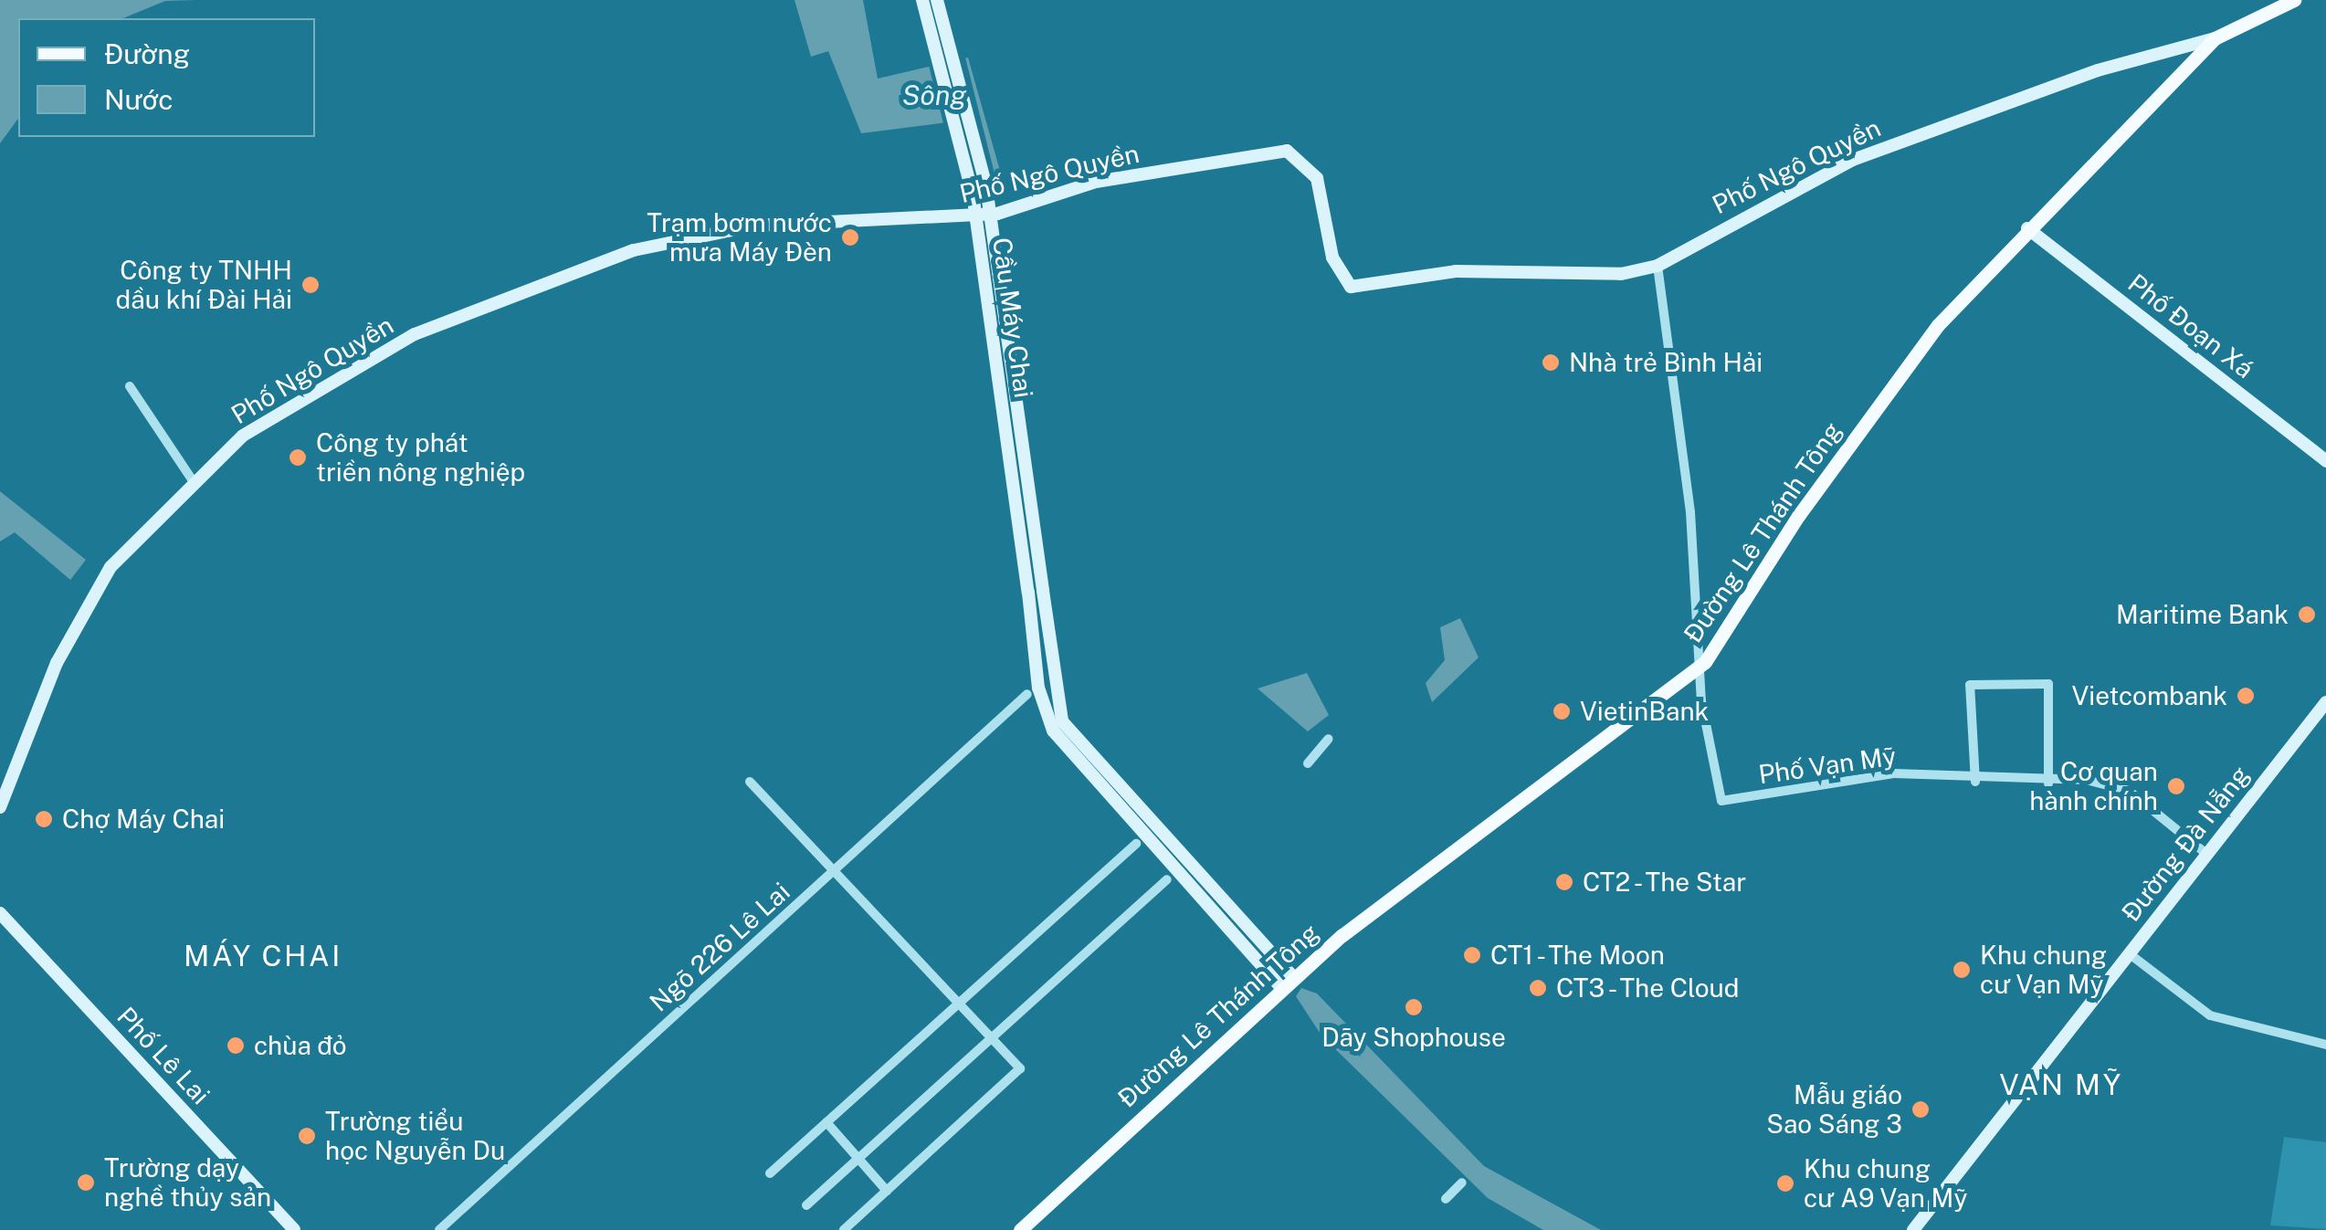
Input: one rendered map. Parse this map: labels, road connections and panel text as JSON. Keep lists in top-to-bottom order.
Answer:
{
  "streets": {
    "main road": ["Đường Lê Thánh Tông"],
    "street": [
      "Phố Ngô Quyền",
      "Cầu Máy Chai",
      "Phố Đoạn Xá",
      "Phố Vạn Mỹ",
      "Đường Đà Nẵng",
      "Ngõ 226 Lê Lai",
      "Phố Lê Lai"
    ]
  },
  "crossings": [
    ["Phố Ngô Quyền", "Đường Lê Thánh Tông"],
    ["Phố Ngô Quyền", "Phố Vạn Mỹ"],
    ["Phố Đoạn Xá", "Đường Lê Thánh Tông"],
    ["Đường Lê Thánh Tông", "Phố Vạn Mỹ"],
    ["Phố Vạn Mỹ", "Đường Đà Nẵng"]
  ],
  "districts": ["MÁY CHAI", "VẠN MỸ"],
  "water": ["Sông"],
  "places": [
    "Trạm bơm nước mưa Máy Đèn",
    "Công ty TNHH dầu khí Đài Hải",
    "Nhà trẻ Bình Hải",
    "Công ty phát triền nông nghiệp",
    "Maritime Bank",
    "Vietcombank",
    "VietinBank",
    "Cơ quan hành chính",
    "Chợ Máy Chai",
    "CT2 - The Star",
    "CT1 - The Moon",
    "Khu chung cư Vạn Mỹ",
    "CT3 - The Cloud",
    "Dãy Shophouse",
    "chùa đỏ",
    "Mẫu giáo Sao Sáng 3",
    "Trường tiểu học Nguyễn Du",
    "Trường dạy nghề thủy sản",
    "Khu chung cư A9 Vạn Mỹ"
  ],
  "legend": ["Đường", "Nước"]
}
